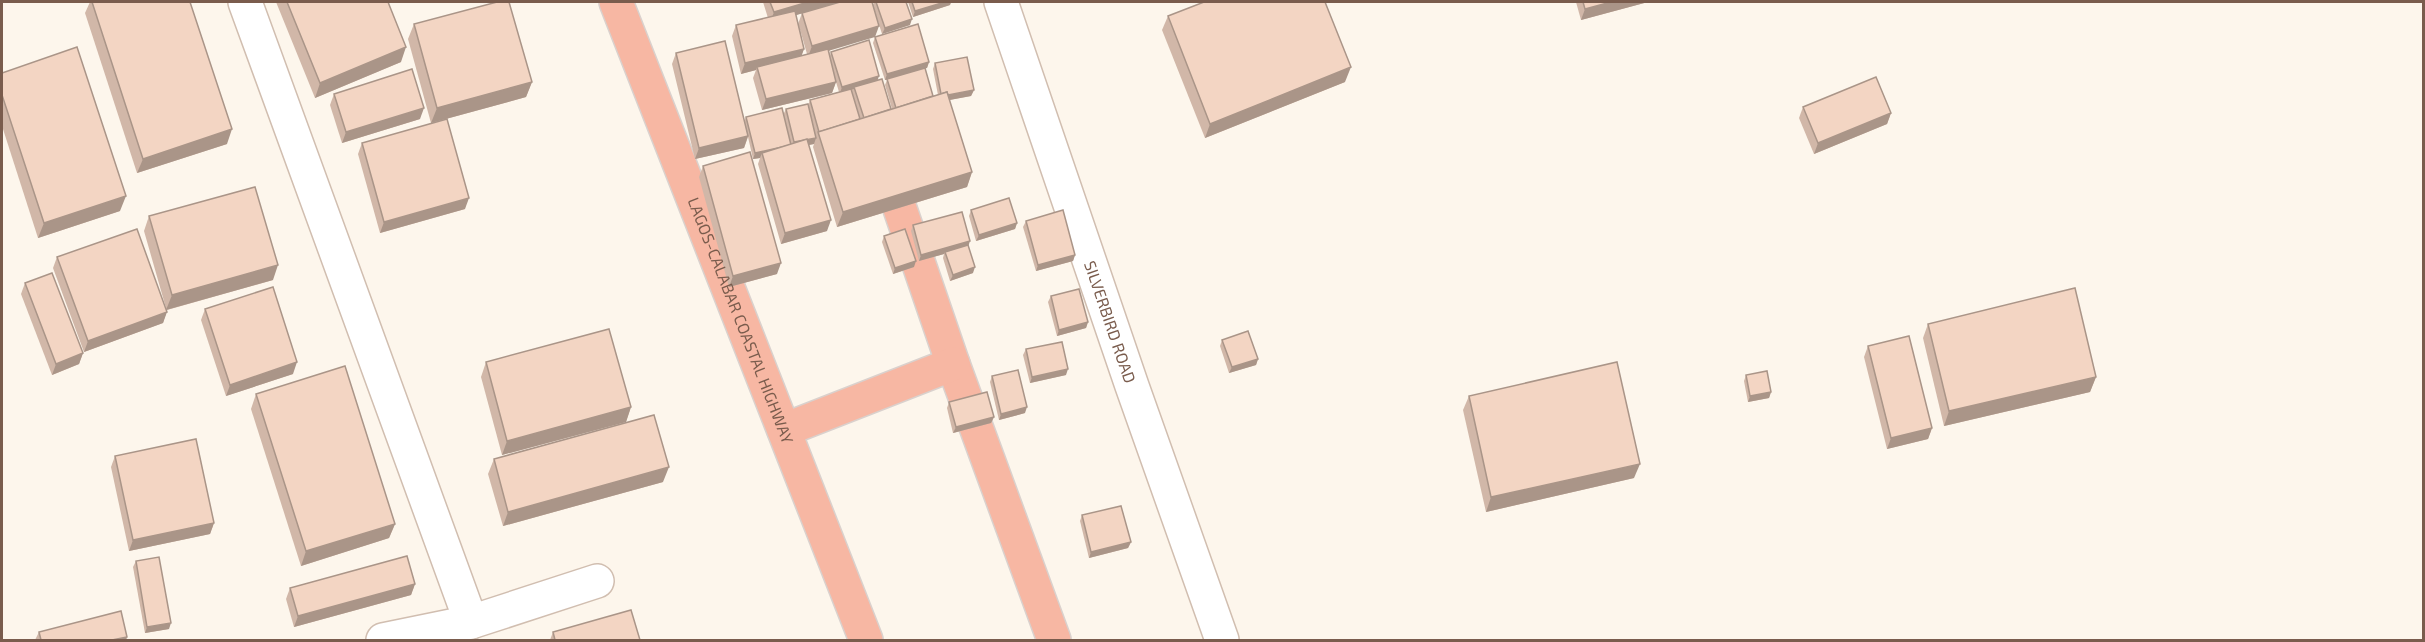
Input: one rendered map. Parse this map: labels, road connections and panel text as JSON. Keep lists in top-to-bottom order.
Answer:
{
  "streets": {
    "highway": ["LAGOS-CALABAR COASTAL HIGHWAY"],
    "street": ["SILVERBIRD ROAD"]
  }
}
